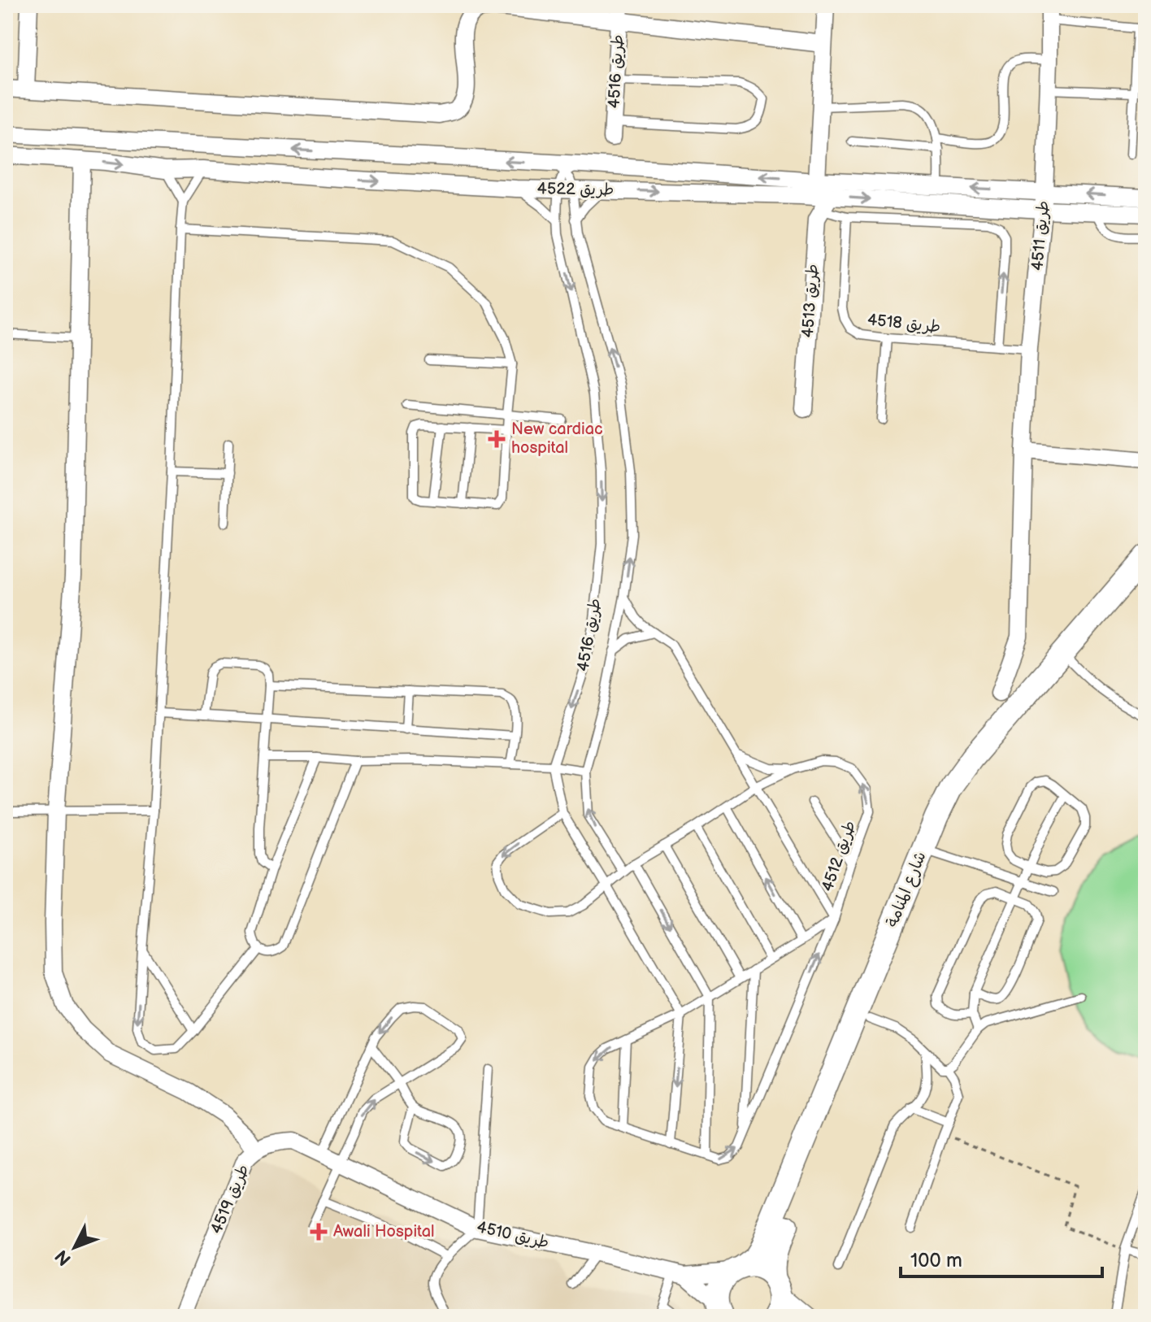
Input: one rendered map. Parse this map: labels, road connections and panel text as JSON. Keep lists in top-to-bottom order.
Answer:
{
  "streets": {
    "street": [
      "طريق 4516",
      "طريق 4522",
      "طريق 4511",
      "طريق 4513",
      "شارع المنامة",
      "طريق 4519",
      "طريق 4510"
    ],
    "lane": ["طريق 4518", "طريق 4512"]
  },
  "crossings": [
    ["طريق 4516", "طريق 4522"],
    ["طريق 4516", "طريق 4512"],
    ["طريق 4522", "طريق 4511"],
    ["طريق 4522", "طريق 4513"],
    ["طريق 4511", "طريق 4518"],
    ["شارع المنامة", "طريق 4510"],
    ["طريق 4519", "طريق 4510"]
  ],
  "places": {
    "health": ["New cardiac hospital", "Awali Hospital"]
  },
  "scale_bar": "100 m",
  "north": "bottom left"
}
